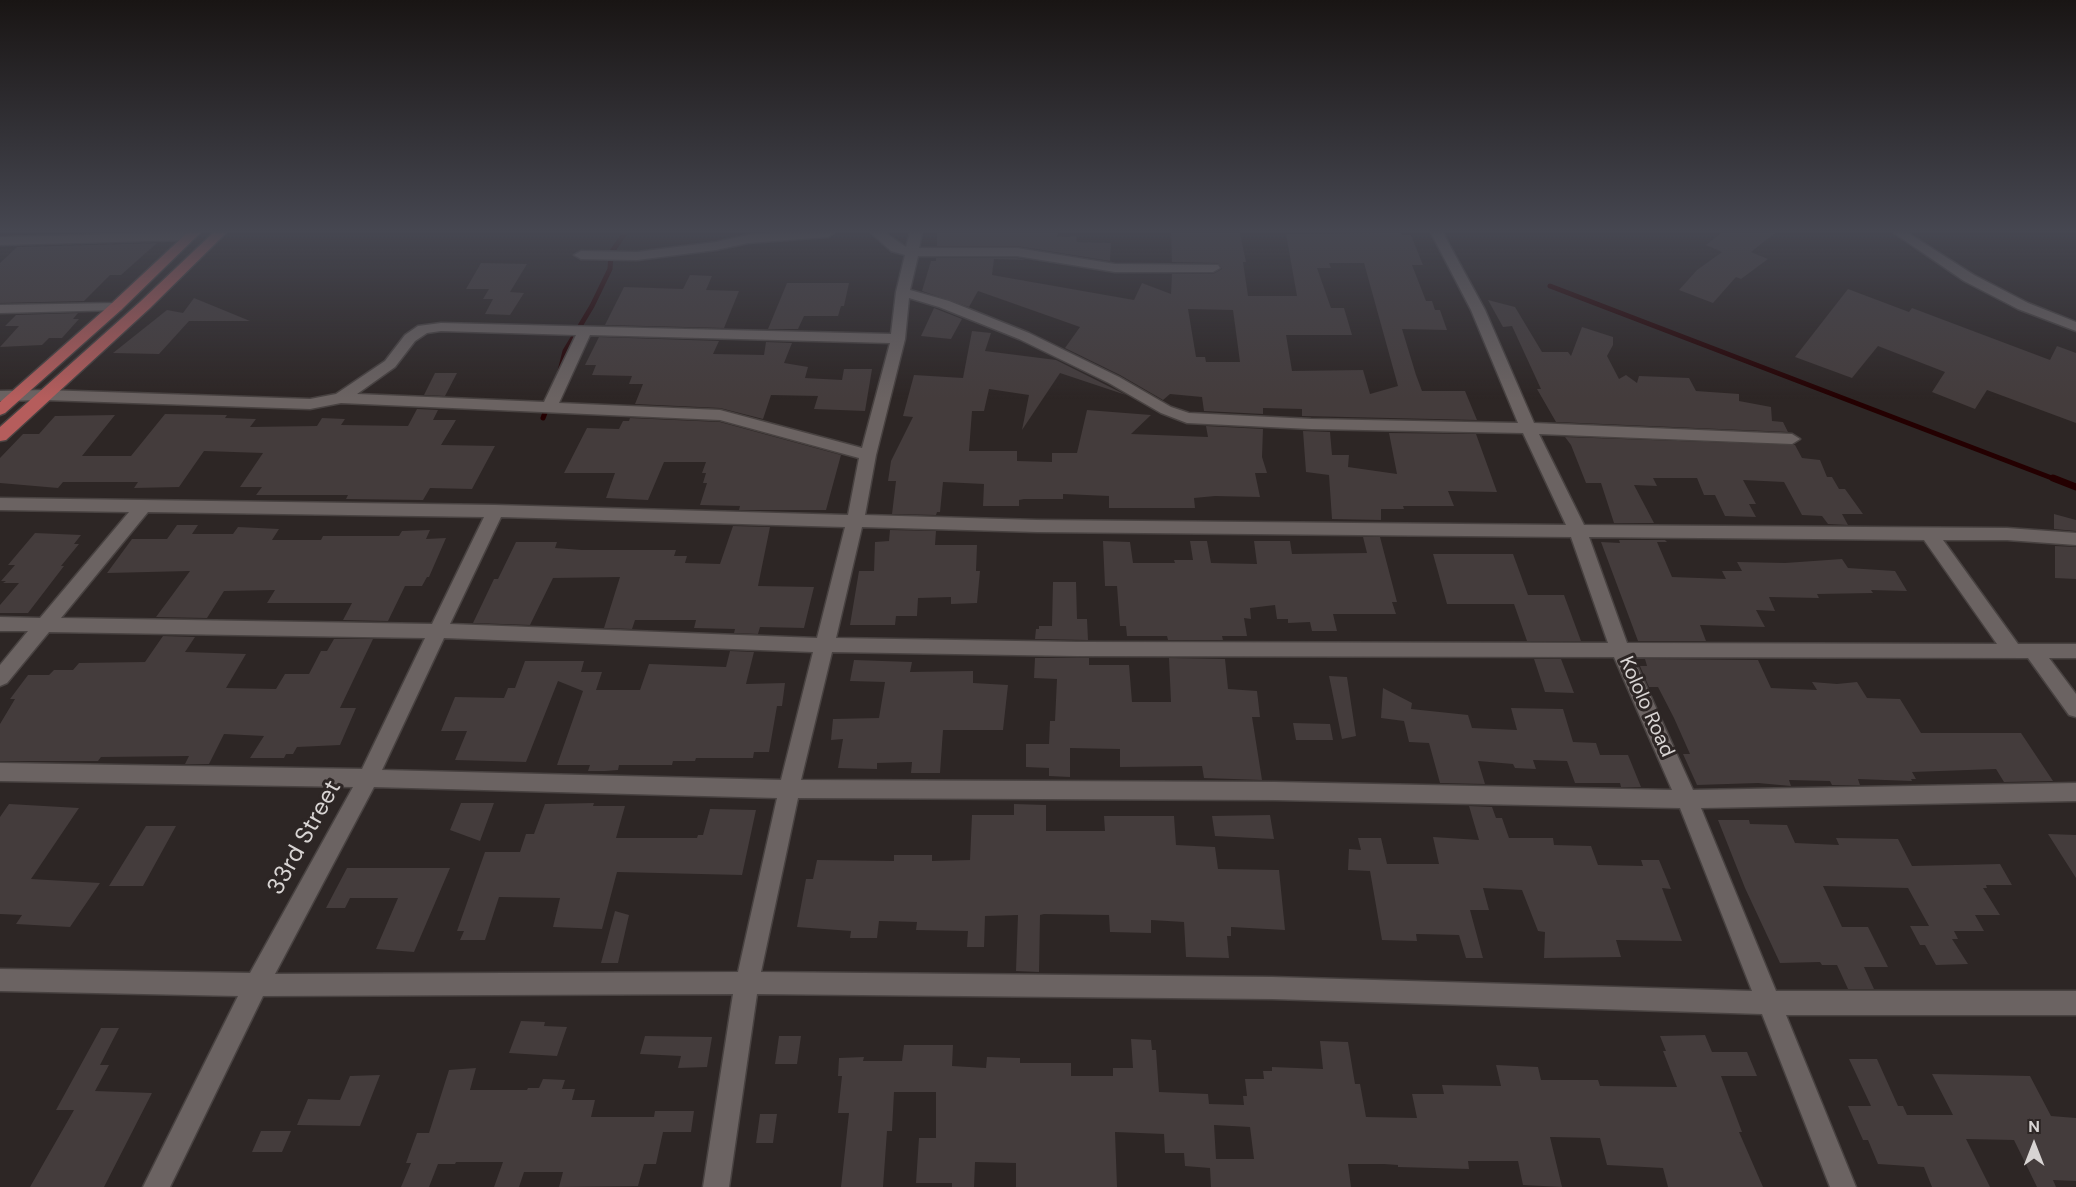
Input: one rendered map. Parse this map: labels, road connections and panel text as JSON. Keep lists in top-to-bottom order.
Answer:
{
  "streets": {
    "street": ["Kololo Road", "33rd Street"]
  },
  "north": "top"
}
